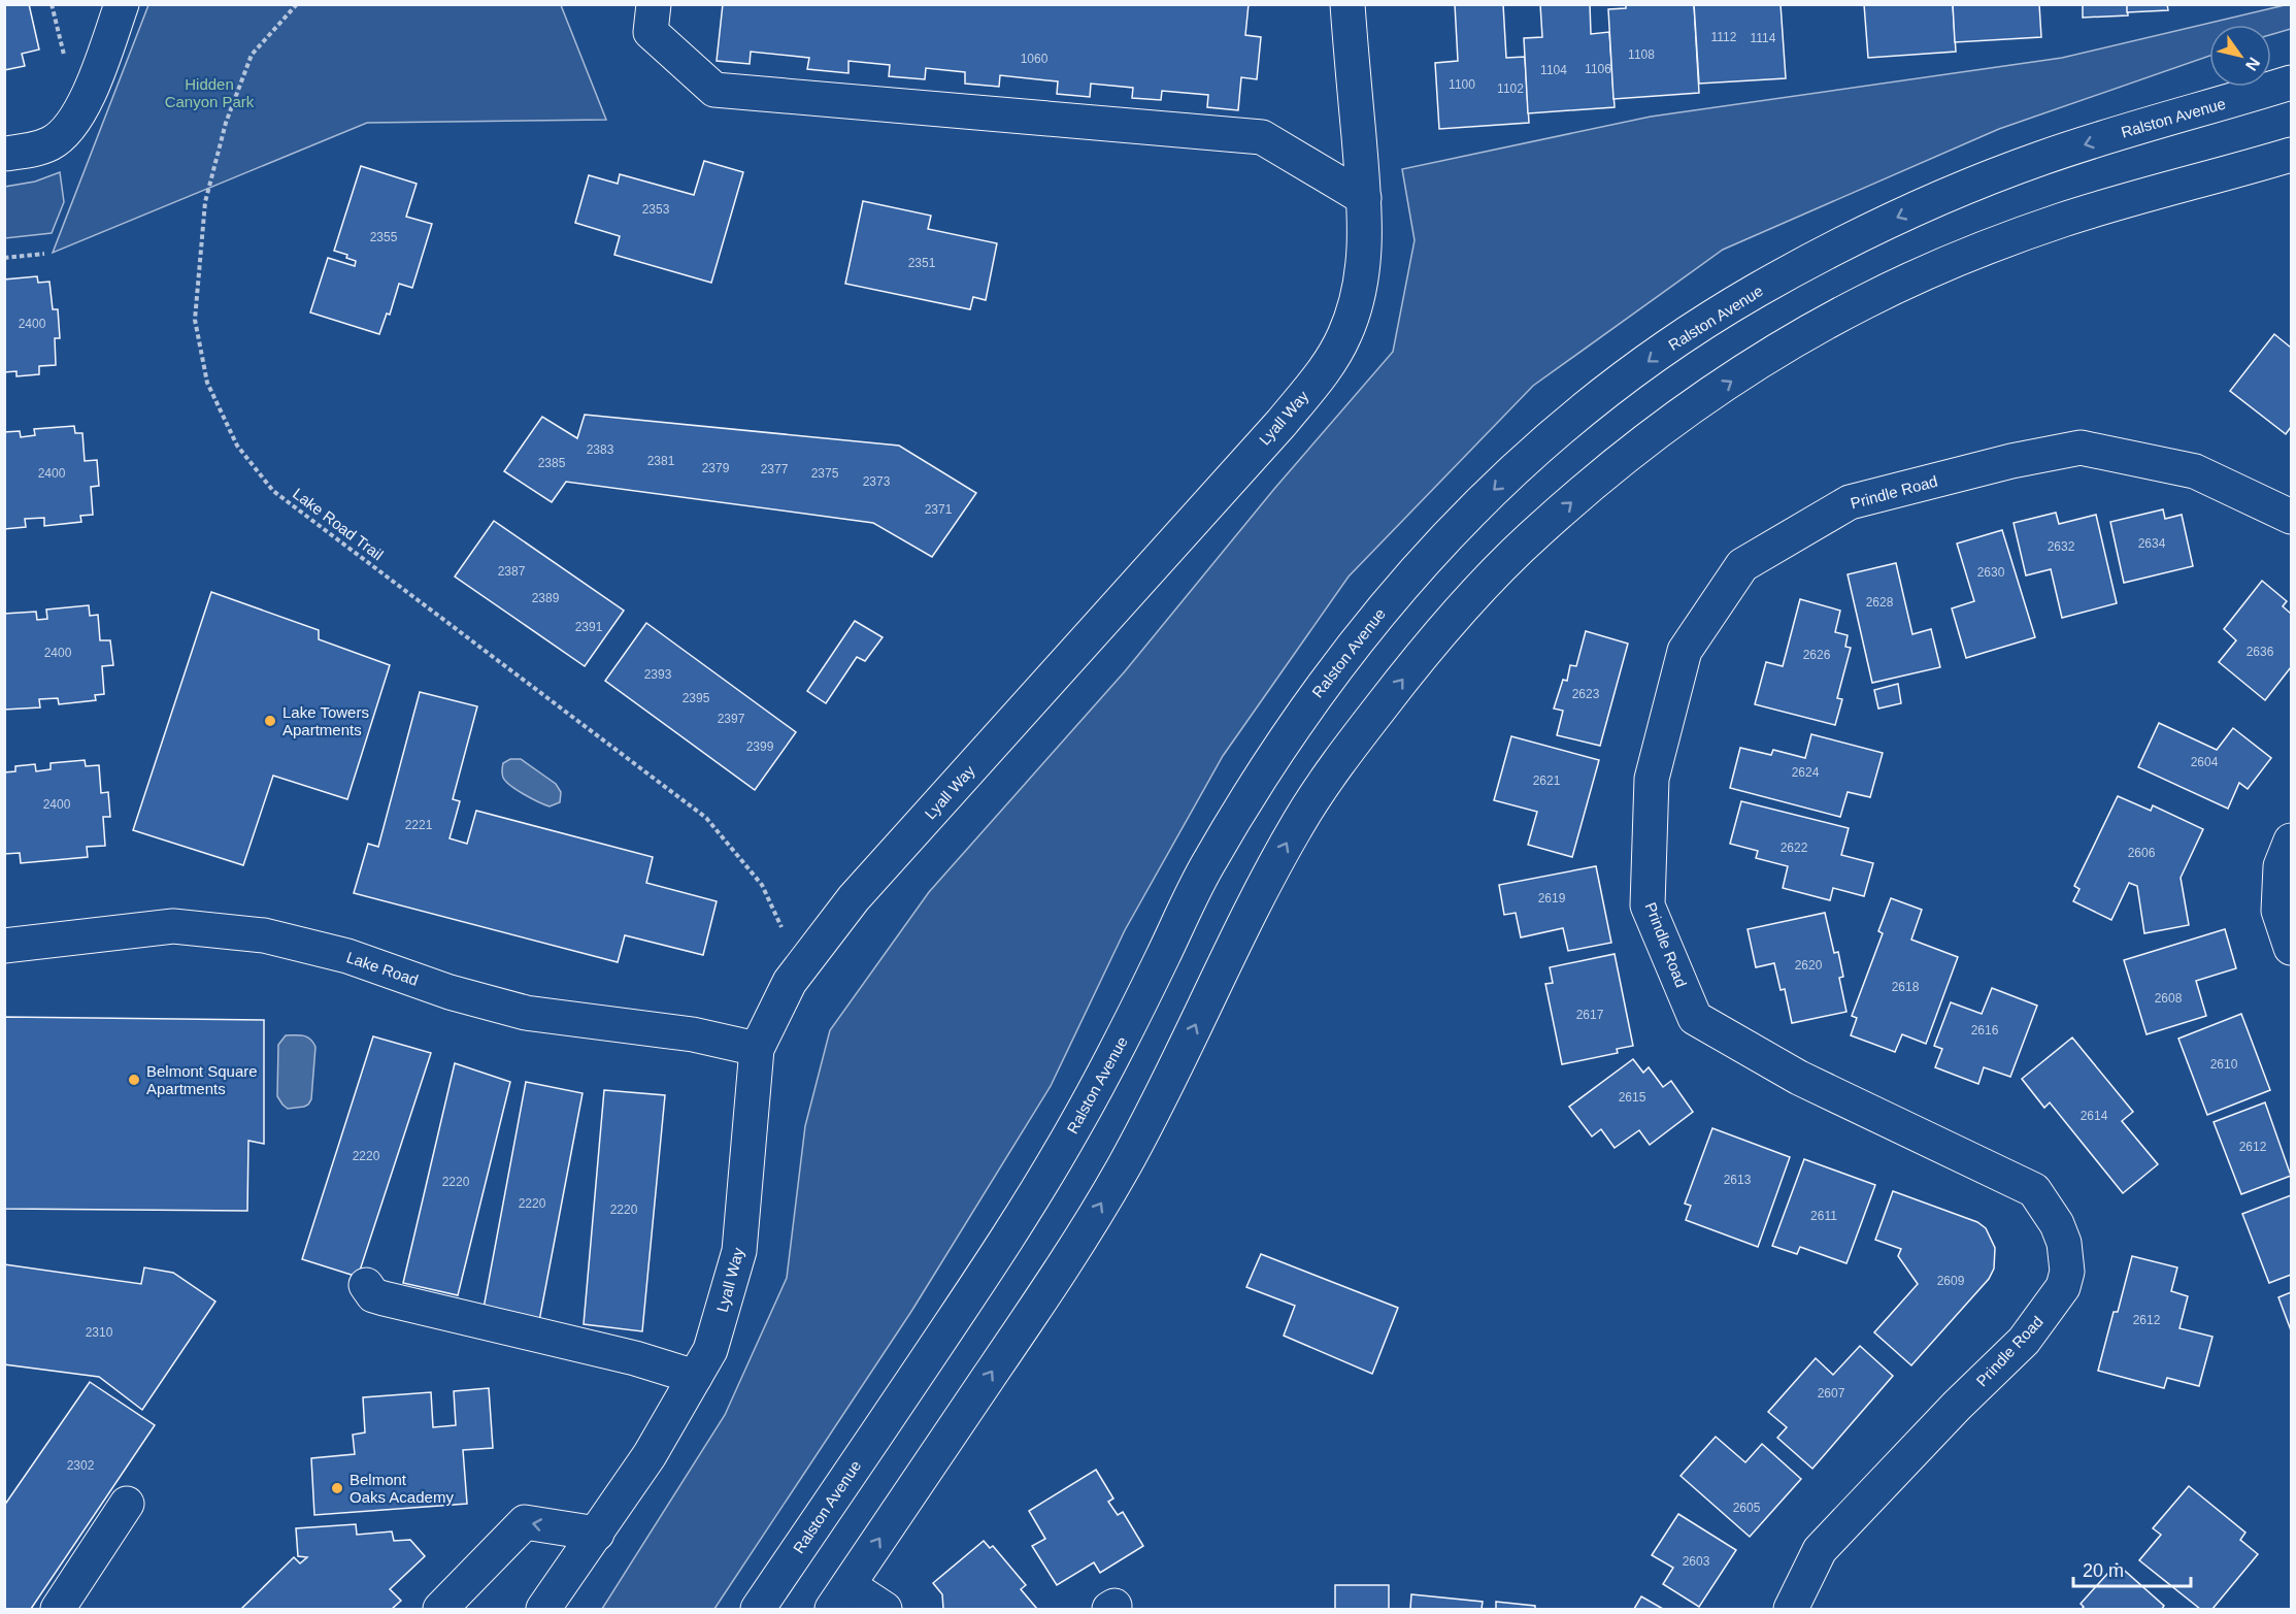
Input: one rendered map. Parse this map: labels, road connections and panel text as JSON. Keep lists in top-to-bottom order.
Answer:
{
  "streets": {
    "street": [
      "Ralston Avenue",
      "Lyall Way",
      "Prindle Road",
      "Lake Road"
    ],
    "path": ["Lake Road Trail"]
  },
  "crossings": [
    ["Lyall Way", "Lake Road"]
  ],
  "parks": ["Hidden Canyon Park"],
  "places": ["Lake Towers Apartments", "Belmont Square Apartments", "Belmont Oaks Academy"],
  "house_numbers": [
    "1112",
    "1114",
    "1108",
    "1060",
    "1106",
    "1104",
    "1100",
    "1102",
    "2353",
    "2355",
    "2351",
    "2400",
    "2383",
    "2381",
    "2385",
    "2379",
    "2377",
    "2400",
    "2375",
    "2373",
    "2371",
    "2634",
    "2632",
    "2387",
    "2630",
    "2389",
    "2628",
    "2391",
    "2636",
    "2400",
    "2626",
    "2393",
    "2623",
    "2395",
    "2397",
    "2399",
    "2604",
    "2624",
    "2621",
    "2400",
    "2221",
    "2622",
    "2606",
    "2619",
    "2620",
    "2618",
    "2608",
    "2617",
    "2616",
    "2610",
    "2615",
    "2614",
    "2612",
    "2220",
    "2613",
    "2220",
    "2220",
    "2220",
    "2611",
    "2609",
    "2612",
    "2310",
    "2607",
    "2302",
    "2605",
    "2603"
  ],
  "scale_bar": "20 m",
  "north": "bottom right"
}
